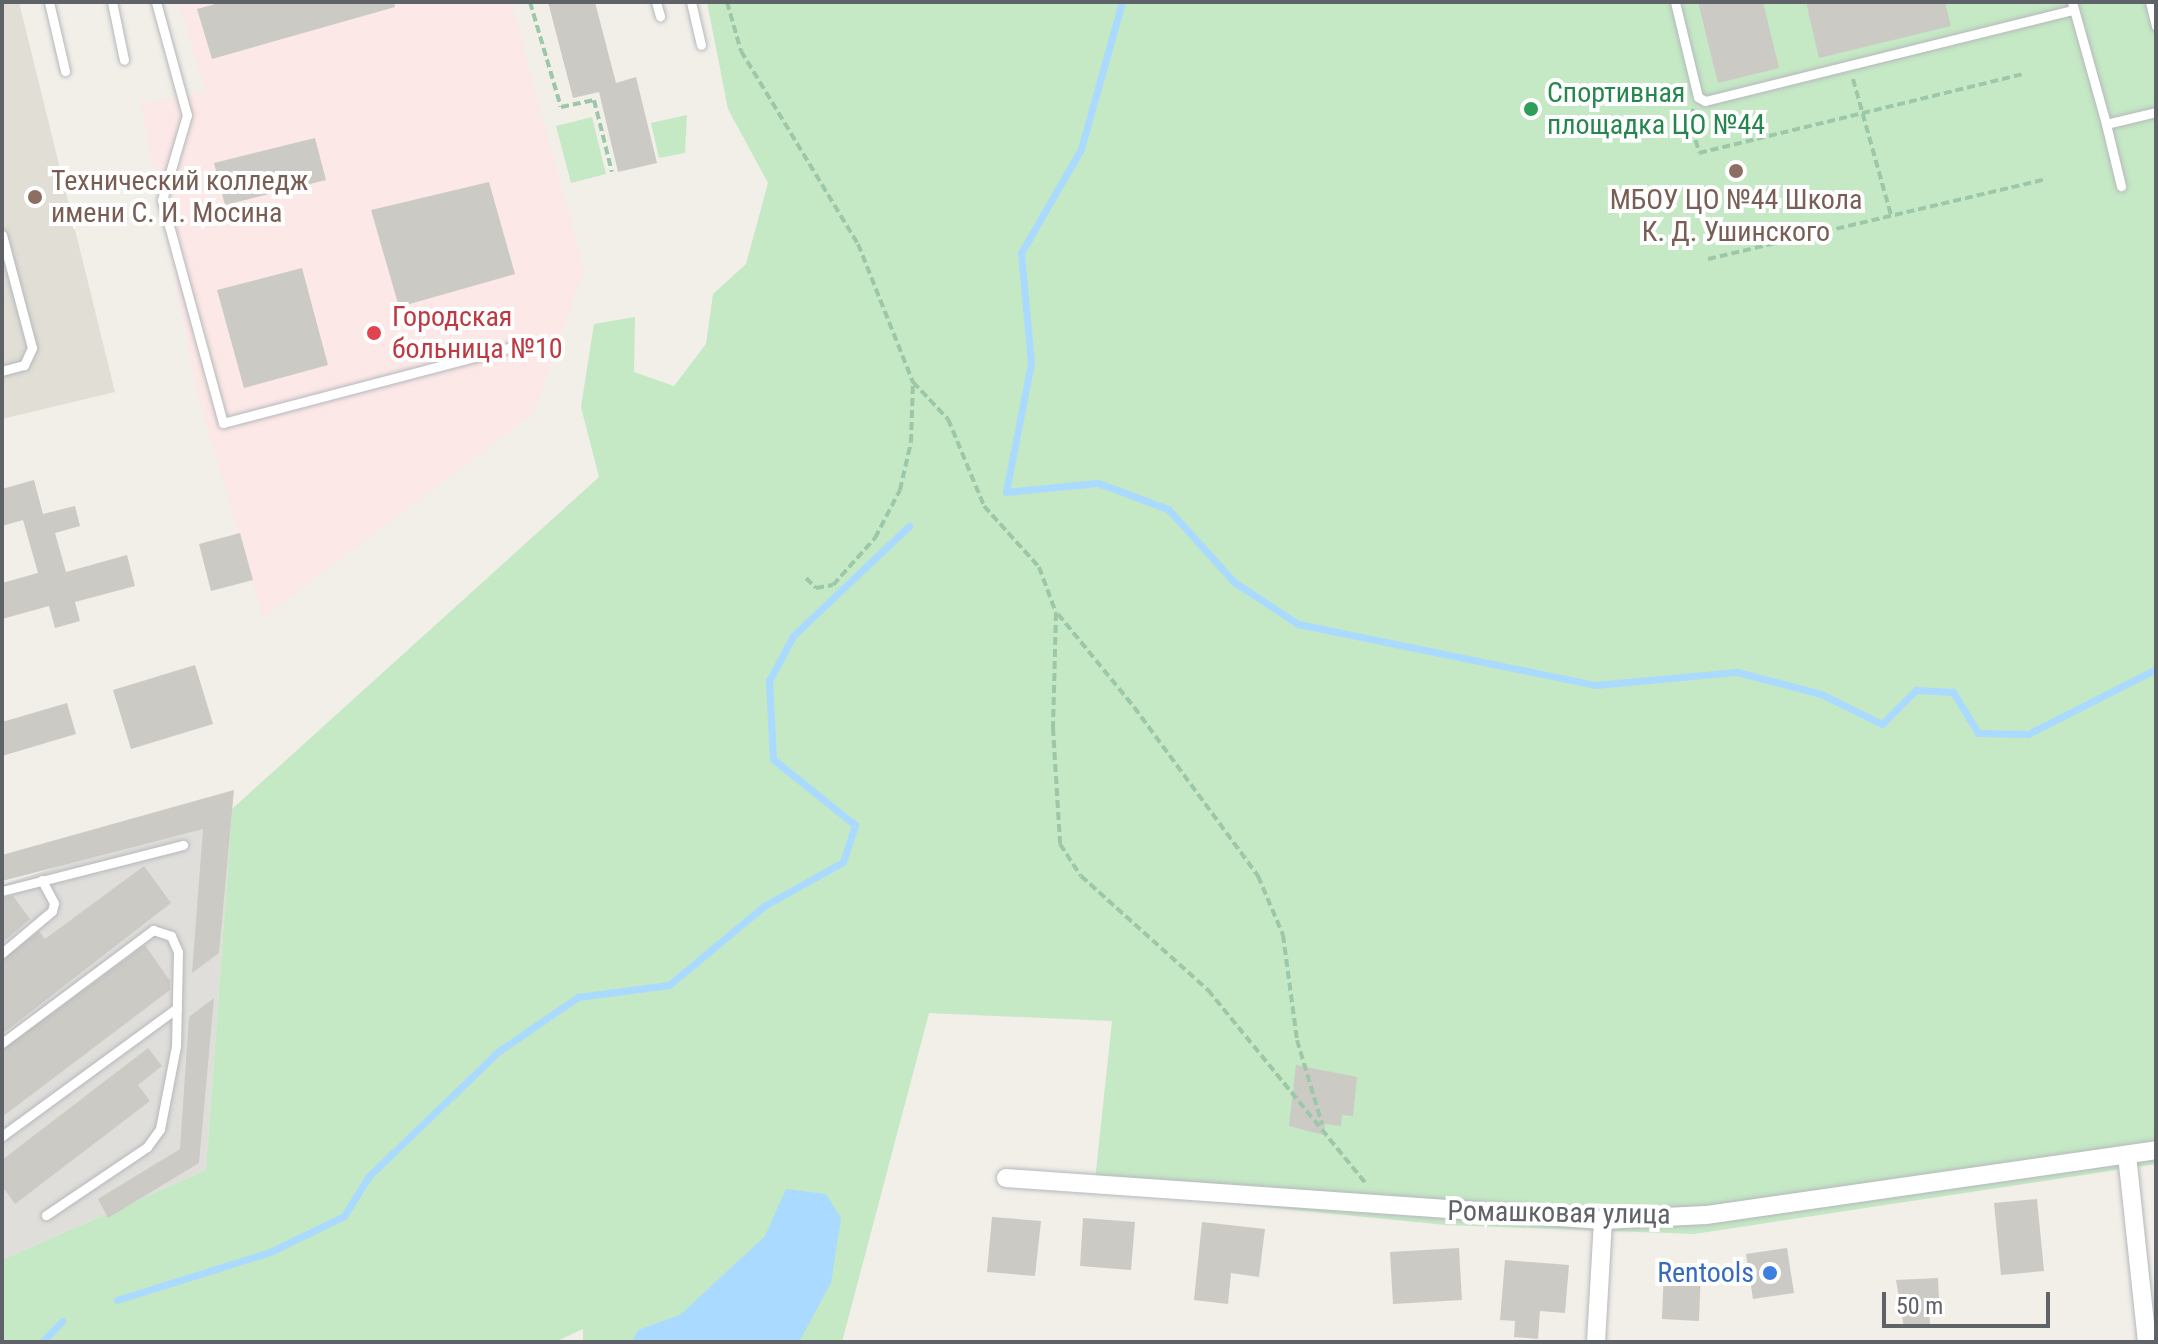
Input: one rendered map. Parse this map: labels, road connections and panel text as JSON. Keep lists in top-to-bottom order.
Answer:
{
  "streets": {
    "street": ["Ромашковая улица"]
  },
  "places": [
    "Спортивная площадка ЦО №44",
    "МБОУ ЦО №44 Школа К. Д. Ушинского",
    "Технический колледж имени С. И. Мосина",
    "Городская больница №10",
    "Rentools"
  ],
  "scale_bar": "50 m"
}
